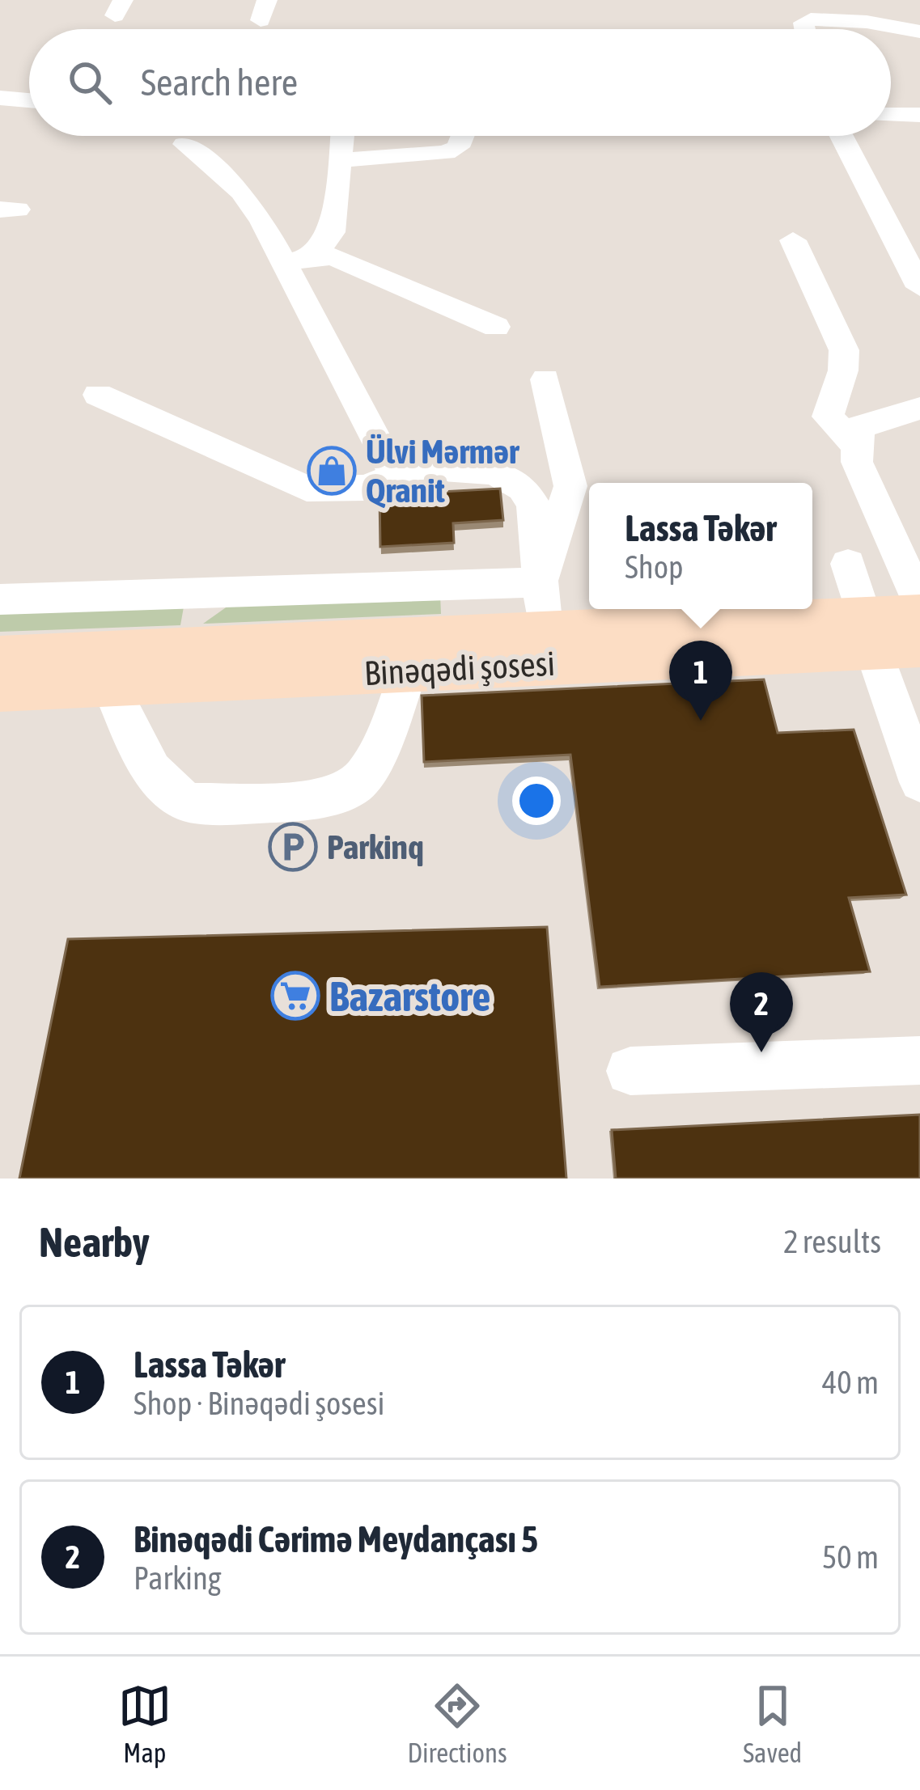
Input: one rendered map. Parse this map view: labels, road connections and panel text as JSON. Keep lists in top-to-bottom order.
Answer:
{
  "streets": {
    "main road": ["Binəqədi şosesi"]
  },
  "places": {
    "shop": ["Ülvi Mərmər Qranit"],
    "parking": ["Parkinq"],
    "supermarket": ["Bazarstore"]
  },
  "page": {
    "search": "Search here",
    "popup": ["Lassa Təkər", "Shop"],
    "pins": ["1", "2"],
    "heading": ["Nearby", "2 results"],
    "list": [
      {
        "mark": "1",
        "name": "Lassa Təkər",
        "note": "Shop · Binəqədi şosesi",
        "value": "40 m"
      },
      {
        "mark": "2",
        "name": "Binəqədi Cərimə Meydançası 5",
        "note": "Parking",
        "value": "50 m"
      }
    ],
    "nav": ["Map", "Directions", "Saved"]
  }
}
